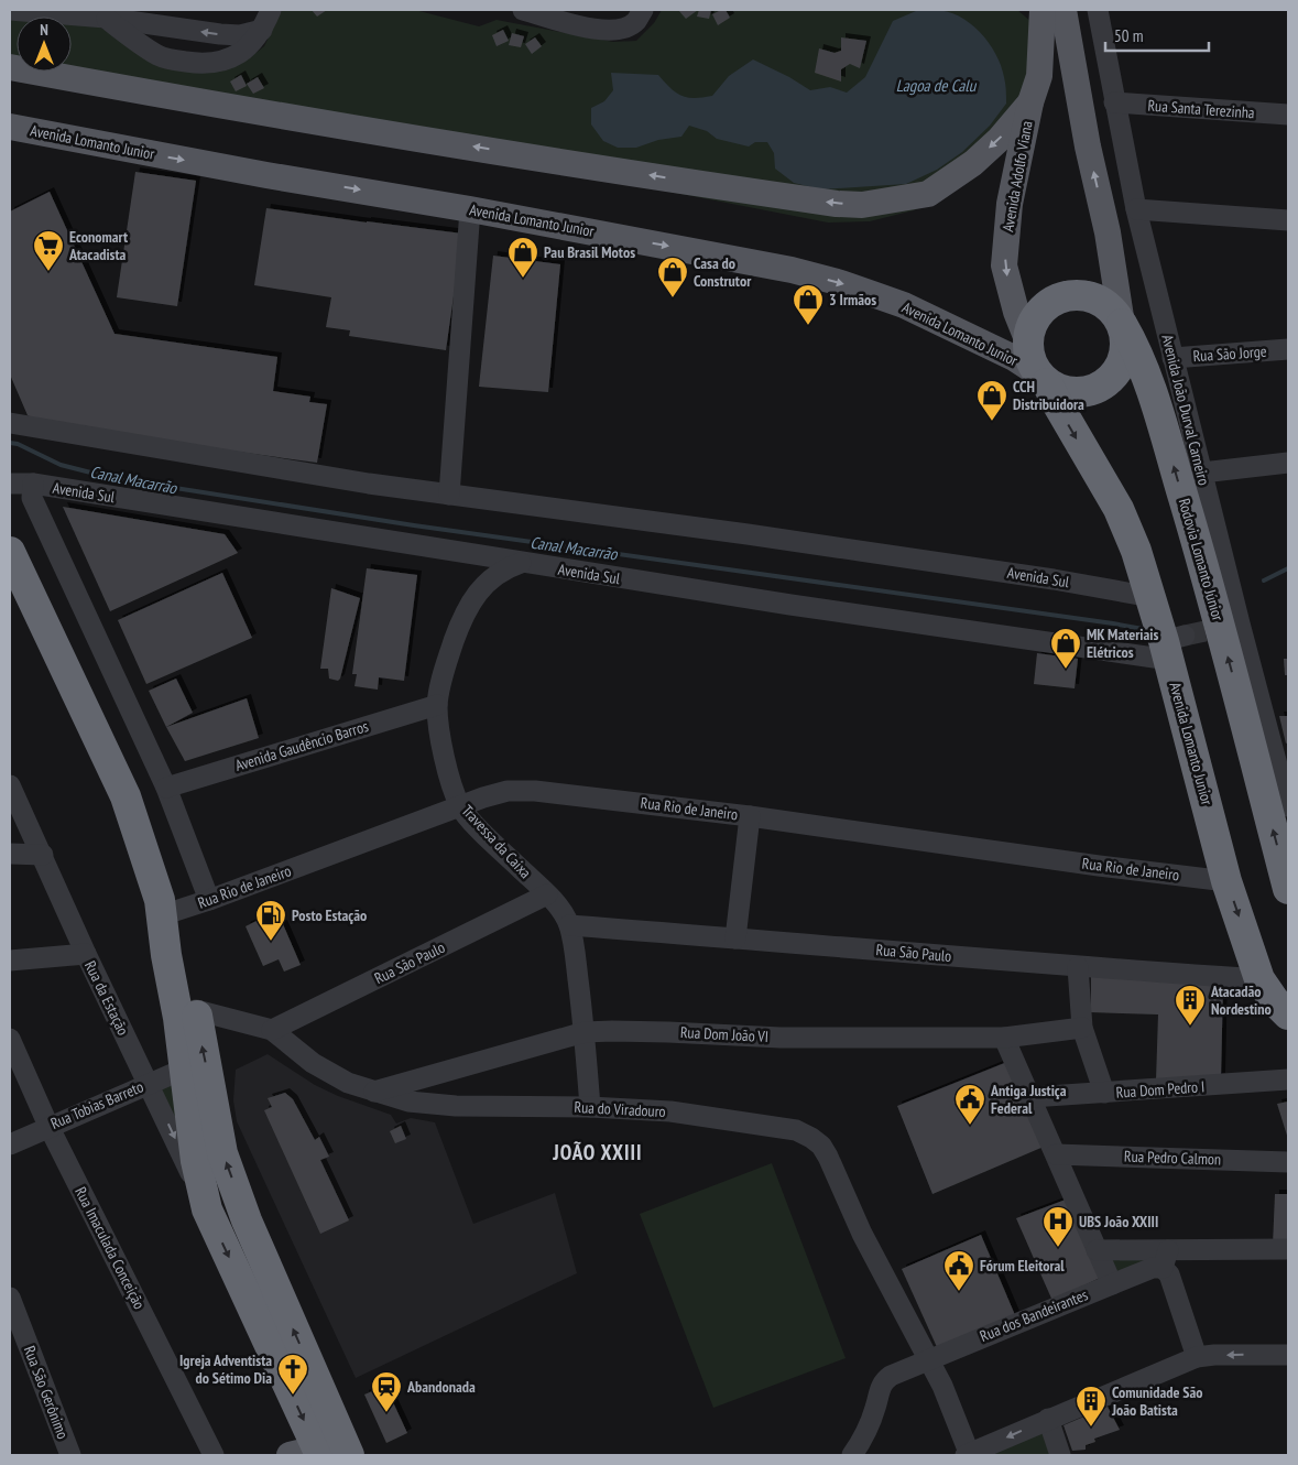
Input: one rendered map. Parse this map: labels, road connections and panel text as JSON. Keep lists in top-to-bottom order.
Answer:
{
  "streets": {
    "highway": ["Avenida Lomanto Junior", "Rodovia Lomanto Júnior"],
    "main road": ["Avenida Adolfo Viana"],
    "street": [
      "Rua Santa Terezinha",
      "Rua São Jorge",
      "Avenida João Durval Carneiro",
      "Avenida Sul",
      "Avenida Gaudêncio Barros",
      "Rua Rio de Janeiro",
      "Travessa da Caixa",
      "Rua São Paulo",
      "Rua da Estação",
      "Rua Dom João VI",
      "Rua Dom Pedro I",
      "Rua Tobias Barreto",
      "Rua do Viradouro",
      "Rua Pedro Calmon",
      "Rua Imaculada Conceição",
      "Rua dos Bandeirantes",
      "Rua São Gerônimo"
    ]
  },
  "crossings": [
    ["Rua Santa Terezinha", "Avenida João Durval Carneiro"],
    ["Avenida Lomanto Junior", "Avenida Adolfo Viana"],
    ["Avenida Lomanto Junior", "Avenida Sul"],
    ["Avenida Lomanto Junior", "Rodovia Lomanto Júnior"],
    ["Avenida Lomanto Junior", "Rua Rio de Janeiro"],
    ["Avenida Lomanto Junior", "Rua São Paulo"],
    ["Avenida Adolfo Viana", "Rodovia Lomanto Júnior"],
    ["Rua São Jorge", "Avenida João Durval Carneiro"],
    ["Avenida Sul", "Travessa da Caixa"],
    ["Avenida Gaudêncio Barros", "Travessa da Caixa"],
    ["Rua Rio de Janeiro", "Travessa da Caixa"],
    ["Travessa da Caixa", "Rua São Paulo"],
    ["Travessa da Caixa", "Rua Dom João VI"],
    ["Travessa da Caixa", "Rua do Viradouro"],
    ["Rua São Paulo", "Rua do Viradouro"],
    ["Rua da Estação", "Rua Tobias Barreto"],
    ["Rua Dom João VI", "Rua do Viradouro"],
    ["Rua Tobias Barreto", "Rua Imaculada Conceição"],
    ["Rua do Viradouro", "Rua dos Bandeirantes"]
  ],
  "one_way": ["Avenida Lomanto Junior", "Avenida Adolfo Viana", "Rodovia Lomanto Júnior"],
  "districts": ["JOÃO XXIII"],
  "water": ["Lagoa de Calu", "Canal Macarrão"],
  "places": {
    "supermarket": ["Economart Atacadista"],
    "shop": [
      "Pau Brasil Motos",
      "Casa do Construtor",
      "3 Irmãos",
      "CCH Distribuidora",
      "MK Materiais Elétricos"
    ],
    "fuel station": ["Posto Estação"],
    "building": ["Atacadão Nordestino", "Comunidade São João Batista"],
    "public building": ["Antiga Justiça Federal", "Fórum Eleitoral"],
    "hospital": ["UBS João XXIII"],
    "church": ["Igreja Adventista do Sétimo Dia"],
    "station": ["Abandonada"]
  },
  "scale_bar": "50 m",
  "north": "top"
}
